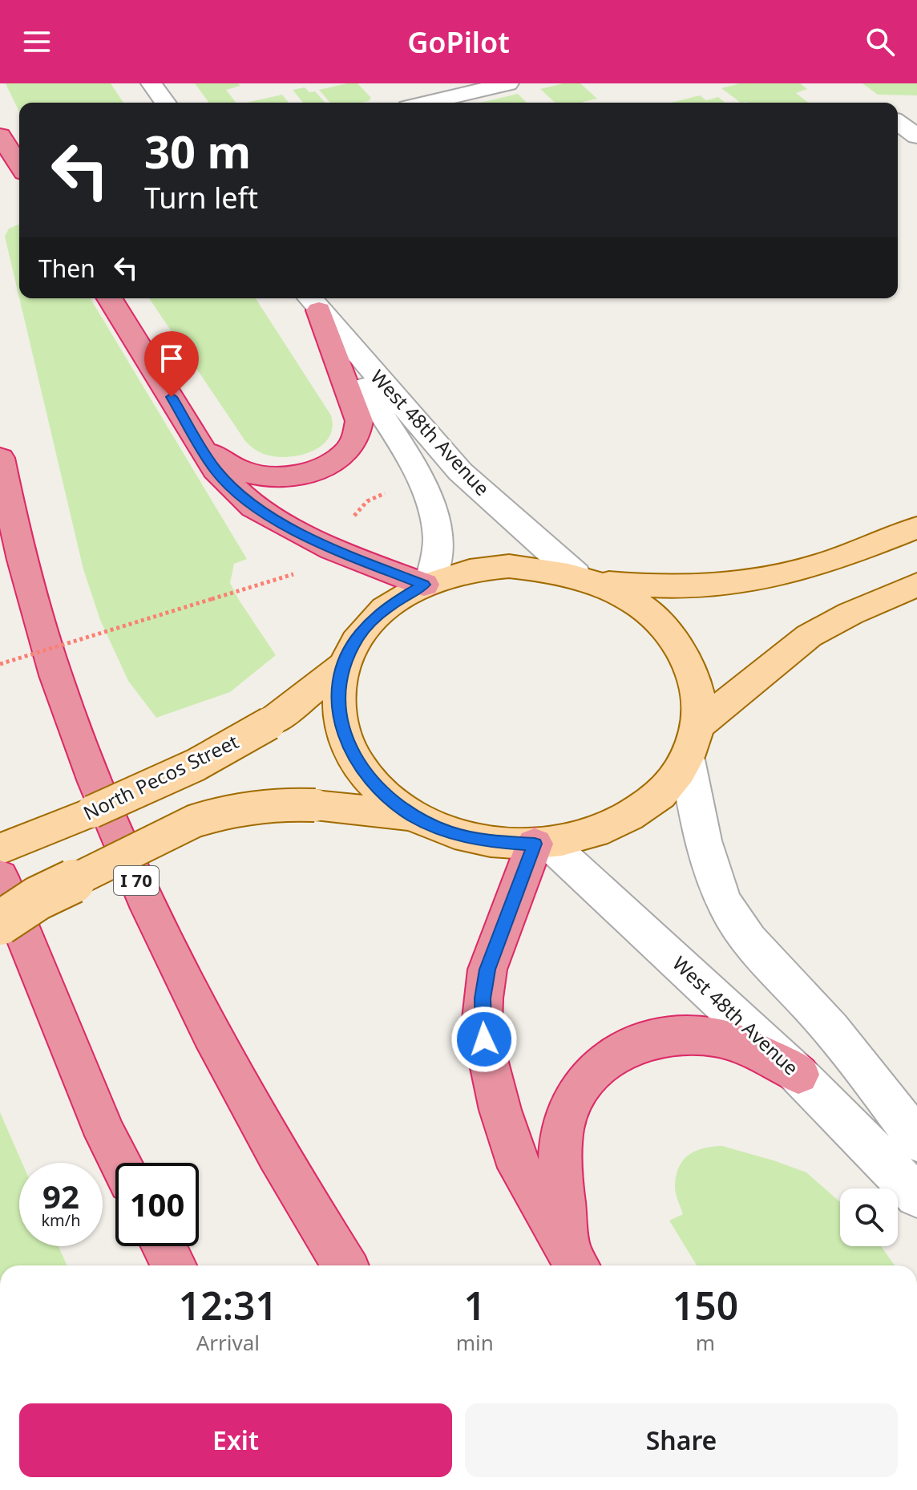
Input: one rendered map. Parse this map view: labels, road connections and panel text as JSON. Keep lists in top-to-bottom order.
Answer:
{
  "streets": {
    "highway": ["I 70"],
    "main road": ["North Pecos Street"],
    "street": ["West 48th Avenue"]
  },
  "page": {
    "header": "GoPilot",
    "turn": ["30 m", "Turn left"],
    "then": "Then",
    "speed": "92 km/h",
    "limit": "100",
    "eta": [
      "12:31",
      "Arrival",
      "1",
      "min",
      "150",
      "m"
    ],
    "buttons": ["Exit", "Share"]
  }
}
